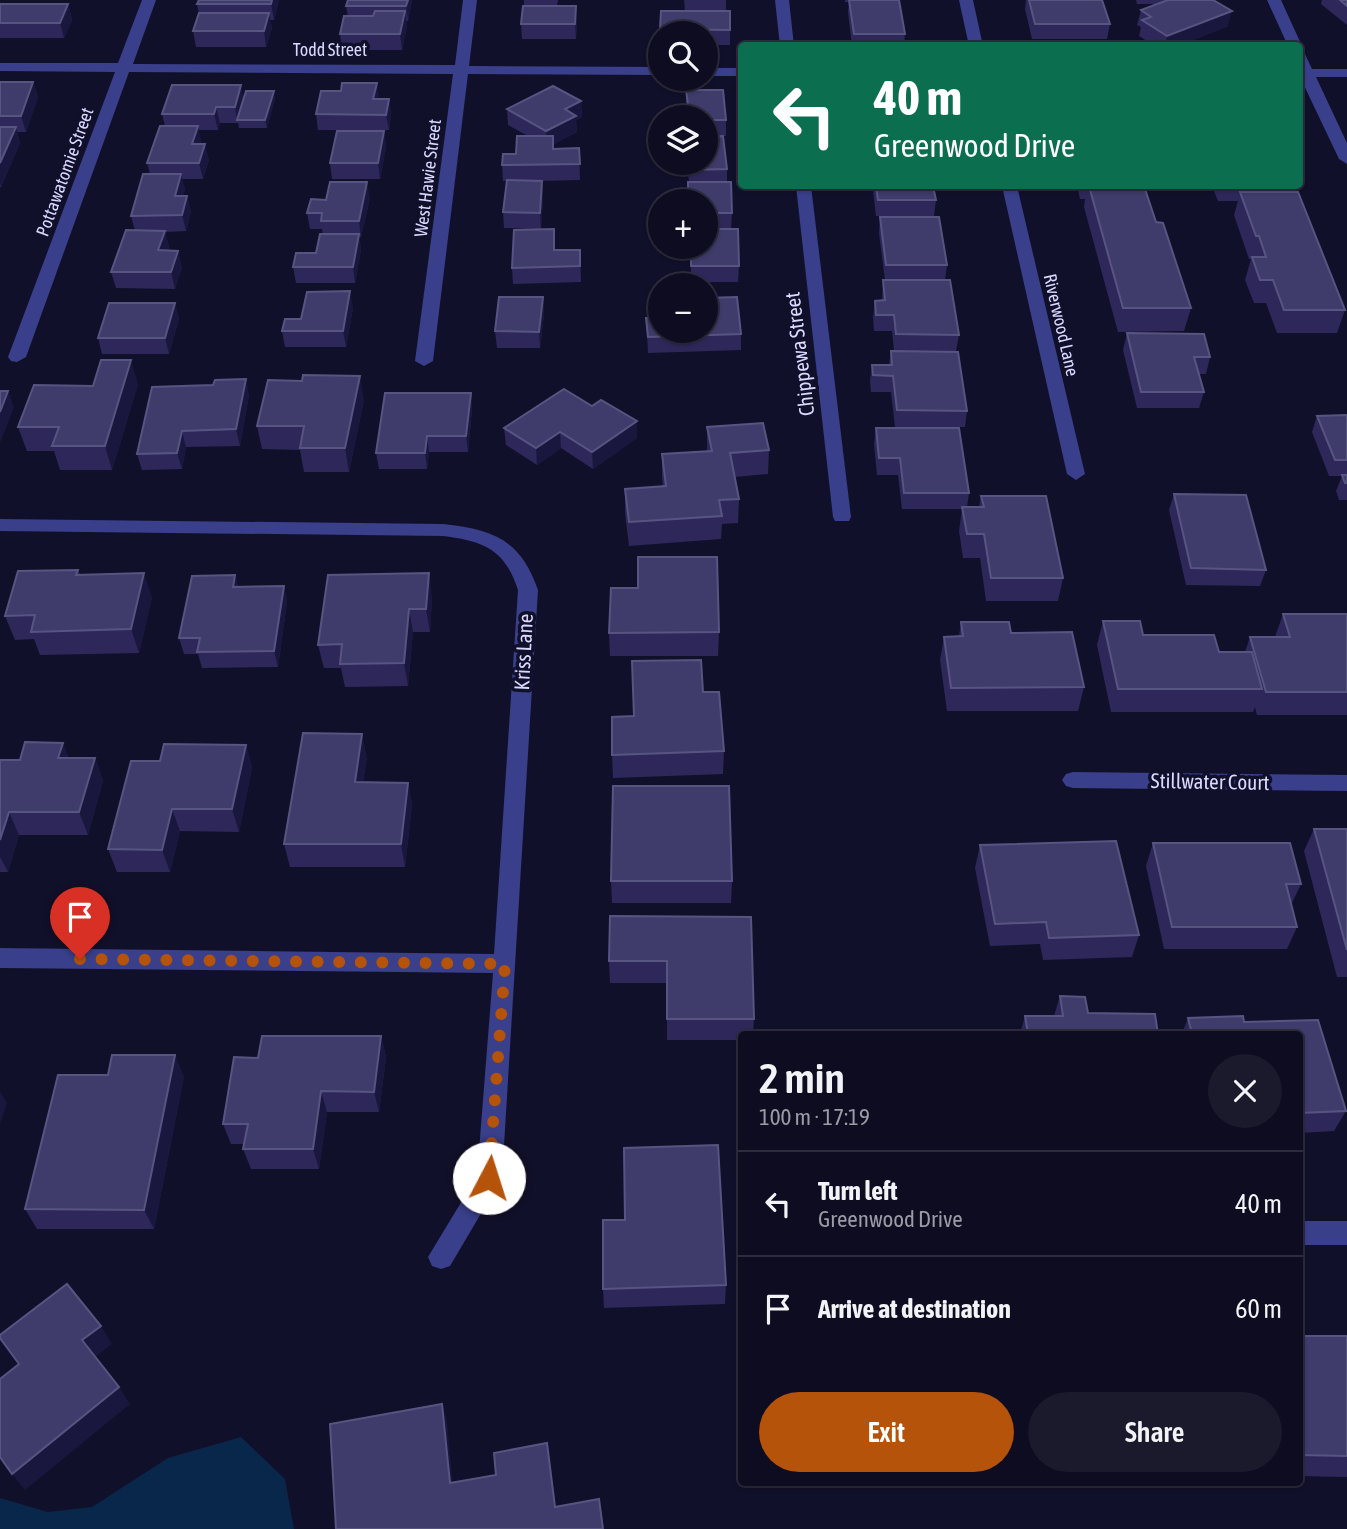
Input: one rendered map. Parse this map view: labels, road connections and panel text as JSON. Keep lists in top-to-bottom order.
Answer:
{
  "streets": {
    "street": [
      "Todd Street",
      "Pottawatomie Street",
      "West Hawie Street",
      "Riverwood Lane",
      "Chippewa Street",
      "Kriss Lane",
      "Stillwater Court"
    ]
  },
  "crossings": [
    ["Todd Street", "Pottawatomie Street"],
    ["Todd Street", "West Hawie Street"]
  ],
  "page": {
    "map_buttons": ["+", "−"],
    "turn": ["40 m", "Greenwood Drive"],
    "heading": ["2 min", "100 m · 17:19"],
    "list": [
      {
        "name": "Turn left",
        "note": "Greenwood Drive",
        "value": "40 m"
      },
      {
        "name": "Arrive at destination",
        "value": "60 m"
      }
    ],
    "buttons": ["Exit", "Share"]
  }
}
